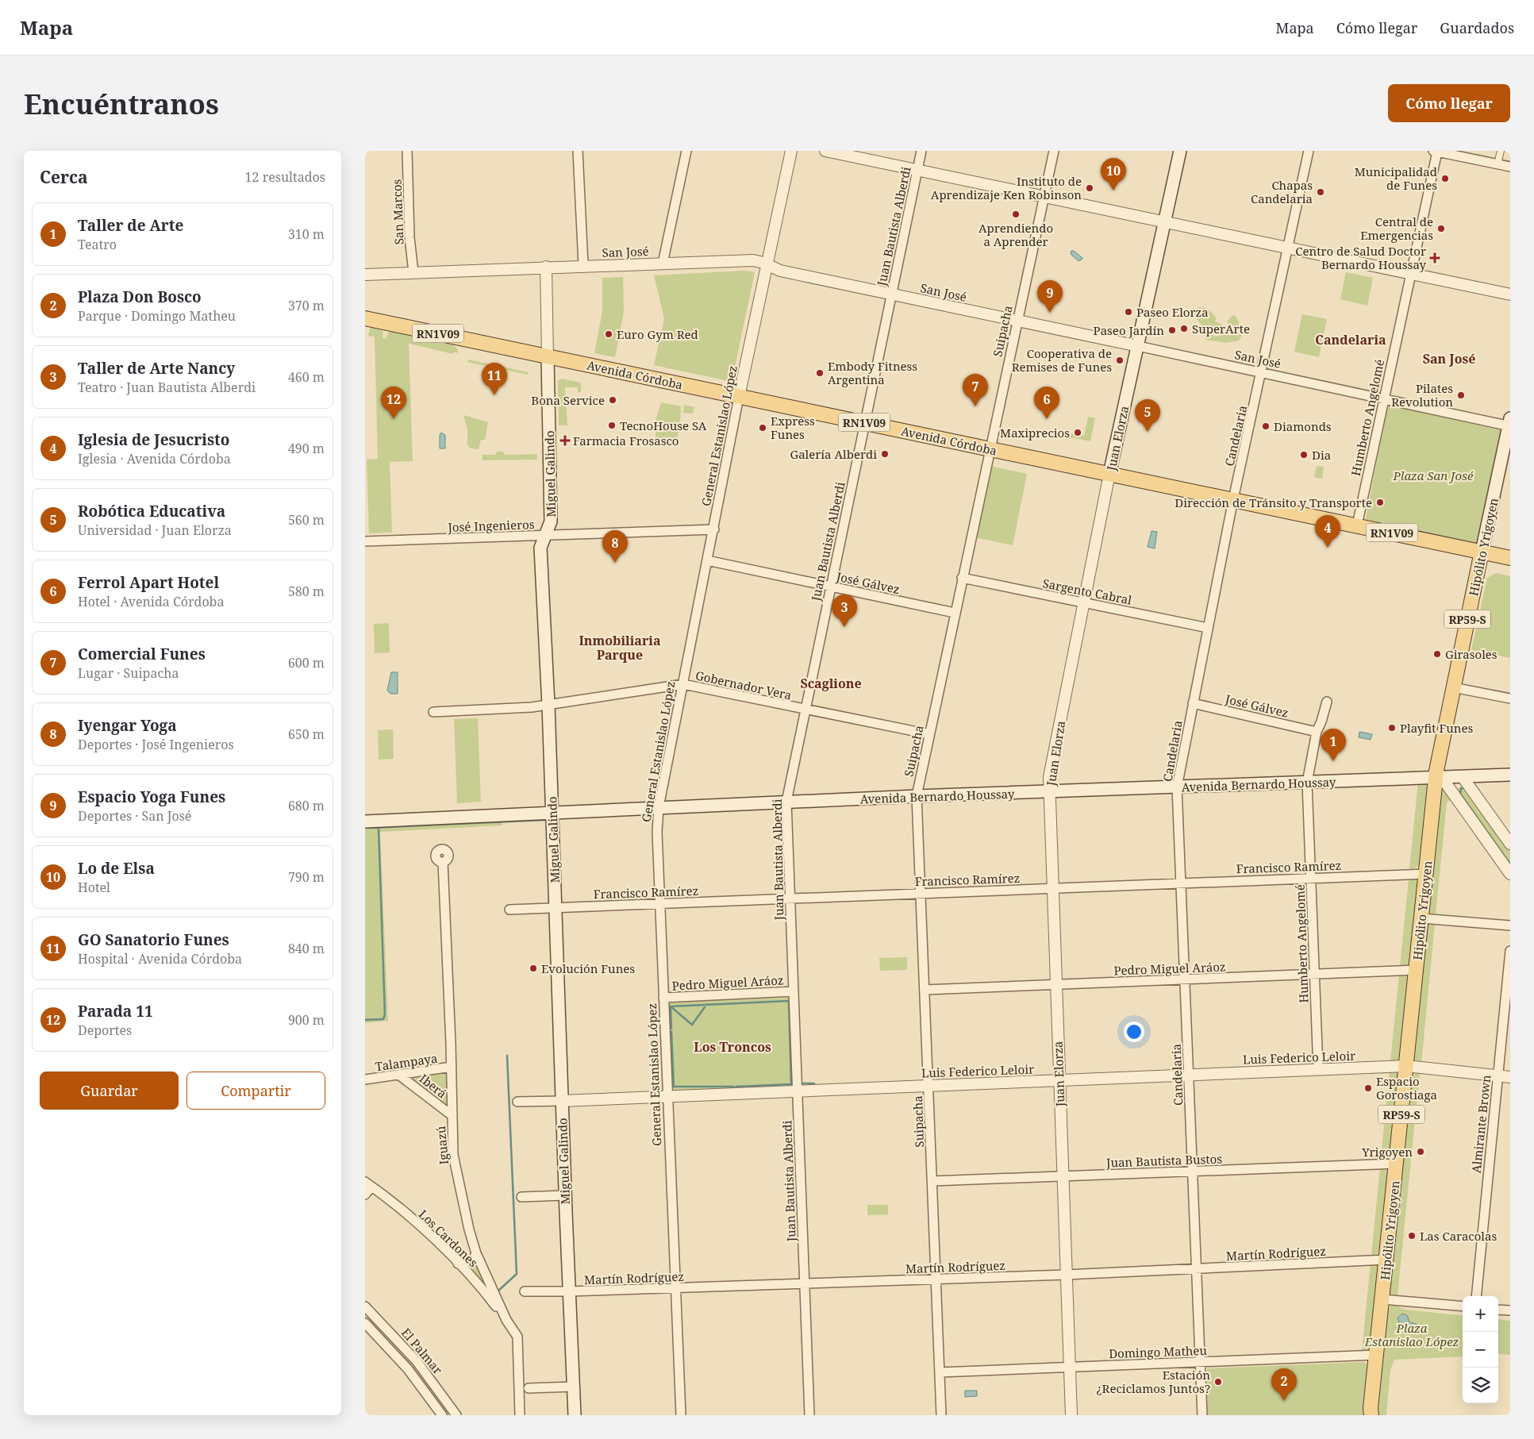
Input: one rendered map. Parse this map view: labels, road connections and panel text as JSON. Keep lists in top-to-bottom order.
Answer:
{
  "streets": {
    "main road": [
      "RN1V09",
      "Avenida Córdoba",
      "Juan Elorza",
      "Miguel Galindo",
      "Hipólito Yrigoyen",
      "RP59-S",
      "Avenida Bernardo Houssay"
    ],
    "street": [
      "San Marcos",
      "Juan Bautista Alberdi",
      "San José",
      "Suipacha",
      "Humberto Angelomé",
      "General Estanislao López",
      "Candelaria",
      "José Ingenieros",
      "José Gálvez",
      "Sargento Cabral",
      "Gobernador Vera",
      "Francisco Ramírez",
      "Pedro Miguel Aráoz",
      "Luis Federico Leloir",
      "Talampaya",
      "Iberá",
      "Almirante Brown",
      "Iguazú",
      "Juan Bautista Bustos",
      "Los Cardones",
      "Martín Rodríguez",
      "El Palmar",
      "Domingo Matheu"
    ]
  },
  "crossings": [
    ["San Marcos", "San José"],
    ["Juan Bautista Alberdi", "San José"],
    ["Juan Bautista Alberdi", "Avenida Córdoba"],
    ["Juan Bautista Alberdi", "José Gálvez"],
    ["Juan Bautista Alberdi", "Gobernador Vera"],
    ["Juan Bautista Alberdi", "Avenida Bernardo Houssay"],
    ["Juan Bautista Alberdi", "Francisco Ramírez"],
    ["Juan Bautista Alberdi", "Pedro Miguel Aráoz"],
    ["Juan Bautista Alberdi", "Luis Federico Leloir"],
    ["Juan Bautista Alberdi", "Martín Rodríguez"],
    ["San José", "Suipacha"],
    ["San José", "Humberto Angelomé"],
    ["San José", "General Estanislao López"],
    ["San José", "Candelaria"],
    ["San José", "Juan Elorza"],
    ["San José", "Miguel Galindo"],
    ["San José", "Hipólito Yrigoyen"],
    ["Suipacha", "Avenida Córdoba"],
    ["Suipacha", "José Gálvez"],
    ["Suipacha", "Sargento Cabral"],
    ["Suipacha", "Gobernador Vera"],
    ["Suipacha", "Avenida Bernardo Houssay"],
    ["Suipacha", "Francisco Ramírez"],
    ["Suipacha", "Pedro Miguel Aráoz"],
    ["Suipacha", "Luis Federico Leloir"],
    ["Suipacha", "Juan Bautista Bustos"],
    ["Suipacha", "Martín Rodríguez"],
    ["Suipacha", "Domingo Matheu"],
    ["Avenida Córdoba", "Humberto Angelomé"],
    ["Avenida Córdoba", "General Estanislao López"],
    ["Avenida Córdoba", "Candelaria"],
    ["Avenida Córdoba", "Juan Elorza"],
    ["Avenida Córdoba", "Miguel Galindo"],
    ["Avenida Córdoba", "Hipólito Yrigoyen"],
    ["Humberto Angelomé", "José Gálvez"],
    ["Humberto Angelomé", "Avenida Bernardo Houssay"],
    ["Humberto Angelomé", "Francisco Ramírez"],
    ["Humberto Angelomé", "Pedro Miguel Aráoz"],
    ["Humberto Angelomé", "Luis Federico Leloir"],
    ["General Estanislao López", "José Ingenieros"],
    ["General Estanislao López", "José Gálvez"],
    ["General Estanislao López", "Gobernador Vera"],
    ["General Estanislao López", "Avenida Bernardo Houssay"],
    ["General Estanislao López", "Francisco Ramírez"],
    ["General Estanislao López", "Pedro Miguel Aráoz"],
    ["General Estanislao López", "Luis Federico Leloir"],
    ["General Estanislao López", "Martín Rodríguez"],
    ["Candelaria", "José Gálvez"],
    ["Candelaria", "Sargento Cabral"],
    ["Candelaria", "Avenida Bernardo Houssay"],
    ["Candelaria", "Francisco Ramírez"],
    ["Candelaria", "Pedro Miguel Aráoz"],
    ["Candelaria", "Luis Federico Leloir"],
    ["Candelaria", "Juan Bautista Bustos"],
    ["Candelaria", "Martín Rodríguez"],
    ["Candelaria", "Domingo Matheu"],
    ["Juan Elorza", "Sargento Cabral"],
    ["Juan Elorza", "Avenida Bernardo Houssay"],
    ["Juan Elorza", "Francisco Ramírez"],
    ["Juan Elorza", "Pedro Miguel Aráoz"],
    ["Juan Elorza", "Luis Federico Leloir"],
    ["Juan Elorza", "Juan Bautista Bustos"],
    ["Juan Elorza", "Martín Rodríguez"],
    ["Juan Elorza", "Domingo Matheu"],
    ["Miguel Galindo", "José Ingenieros"],
    ["Miguel Galindo", "Gobernador Vera"],
    ["Miguel Galindo", "Avenida Bernardo Houssay"],
    ["Miguel Galindo", "Francisco Ramírez"],
    ["Miguel Galindo", "Luis Federico Leloir"],
    ["Miguel Galindo", "Martín Rodríguez"],
    ["Hipólito Yrigoyen", "Avenida Bernardo Houssay"],
    ["Hipólito Yrigoyen", "Francisco Ramírez"],
    ["Hipólito Yrigoyen", "Pedro Miguel Aráoz"],
    ["Hipólito Yrigoyen", "Luis Federico Leloir"],
    ["Hipólito Yrigoyen", "Juan Bautista Bustos"],
    ["Hipólito Yrigoyen", "Martín Rodríguez"],
    ["Hipólito Yrigoyen", "Domingo Matheu"],
    ["Luis Federico Leloir", "Almirante Brown"],
    ["Talampaya", "Iberá"],
    ["Talampaya", "Iguazú"],
    ["Iberá", "Iguazú"],
    ["Iguazú", "Los Cardones"]
  ],
  "districts": [
    "Candelaria",
    "San José",
    "Inmobiliaria Parque",
    "Scaglione",
    "Los Troncos"
  ],
  "parks": ["Plaza San José", "Plaza Estanislao López"],
  "places": {
    "other": [
      "Municipalidad de Funes",
      "Instituto de Aprendizaje Ken Robinson",
      "Chapas Candelaria",
      "Aprendiendo a Aprender",
      "Central de Emergencias",
      "Paseo Elorza",
      "SuperArte",
      "Paseo Jardín",
      "Euro Gym Red",
      "Cooperativa de Remises de Funes",
      "Embody Fitness Argentina",
      "Pilates Revolution",
      "Bona Service",
      "TecnoHouse SA",
      "Diamonds",
      "Express Funes",
      "Maxiprecios",
      "Galería Alberdi",
      "Dia",
      "Dirección de Tránsito y Transporte",
      "Girasoles",
      "Playfit Funes",
      "Evolución Funes",
      "Espacio Gorostiaga",
      "Yrigoyen",
      "Las Caracolas",
      "Estación ¿Reciclamos Juntos?"
    ],
    "health": ["Centro de Salud Doctor Bernardo Houssay", "Farmacia Frosasco"]
  },
  "page": {
    "header": "Mapa",
    "nav": ["Mapa", "Cómo llegar", "Guardados"],
    "buttons": [
      "Cómo llegar",
      ["Guardar", "Compartir"]
    ],
    "title": "Encuéntranos",
    "heading": ["Cerca", "12 resultados"],
    "pins": [
      "10",
      "9",
      "11",
      "7",
      "6",
      "12",
      "5",
      "4",
      "8",
      "3",
      "1",
      "2"
    ],
    "list": [
      {
        "mark": "1",
        "name": "Taller de Arte",
        "note": "Teatro",
        "value": "310 m"
      },
      {
        "mark": "2",
        "name": "Plaza Don Bosco",
        "note": "Parque · Domingo Matheu",
        "value": "370 m"
      },
      {
        "mark": "3",
        "name": "Taller de Arte Nancy",
        "note": "Teatro · Juan Bautista Alberdi",
        "value": "460 m"
      },
      {
        "mark": "4",
        "name": "Iglesia de Jesucristo",
        "note": "Iglesia · Avenida Córdoba",
        "value": "490 m"
      },
      {
        "mark": "5",
        "name": "Robótica Educativa",
        "note": "Universidad · Juan Elorza",
        "value": "560 m"
      },
      {
        "mark": "6",
        "name": "Ferrol Apart Hotel",
        "note": "Hotel · Avenida Córdoba",
        "value": "580 m"
      },
      {
        "mark": "7",
        "name": "Comercial Funes",
        "note": "Lugar · Suipacha",
        "value": "600 m"
      },
      {
        "mark": "8",
        "name": "Iyengar Yoga",
        "note": "Deportes · José Ingenieros",
        "value": "650 m"
      },
      {
        "mark": "9",
        "name": "Espacio Yoga Funes",
        "note": "Deportes · San José",
        "value": "680 m"
      },
      {
        "mark": "10",
        "name": "Lo de Elsa",
        "note": "Hotel",
        "value": "790 m"
      },
      {
        "mark": "11",
        "name": "GO Sanatorio Funes",
        "note": "Hospital · Avenida Córdoba",
        "value": "840 m"
      },
      {
        "mark": "12",
        "name": "Parada 11",
        "note": "Deportes",
        "value": "900 m"
      }
    ],
    "map_buttons": ["+", "−"]
  }
}
